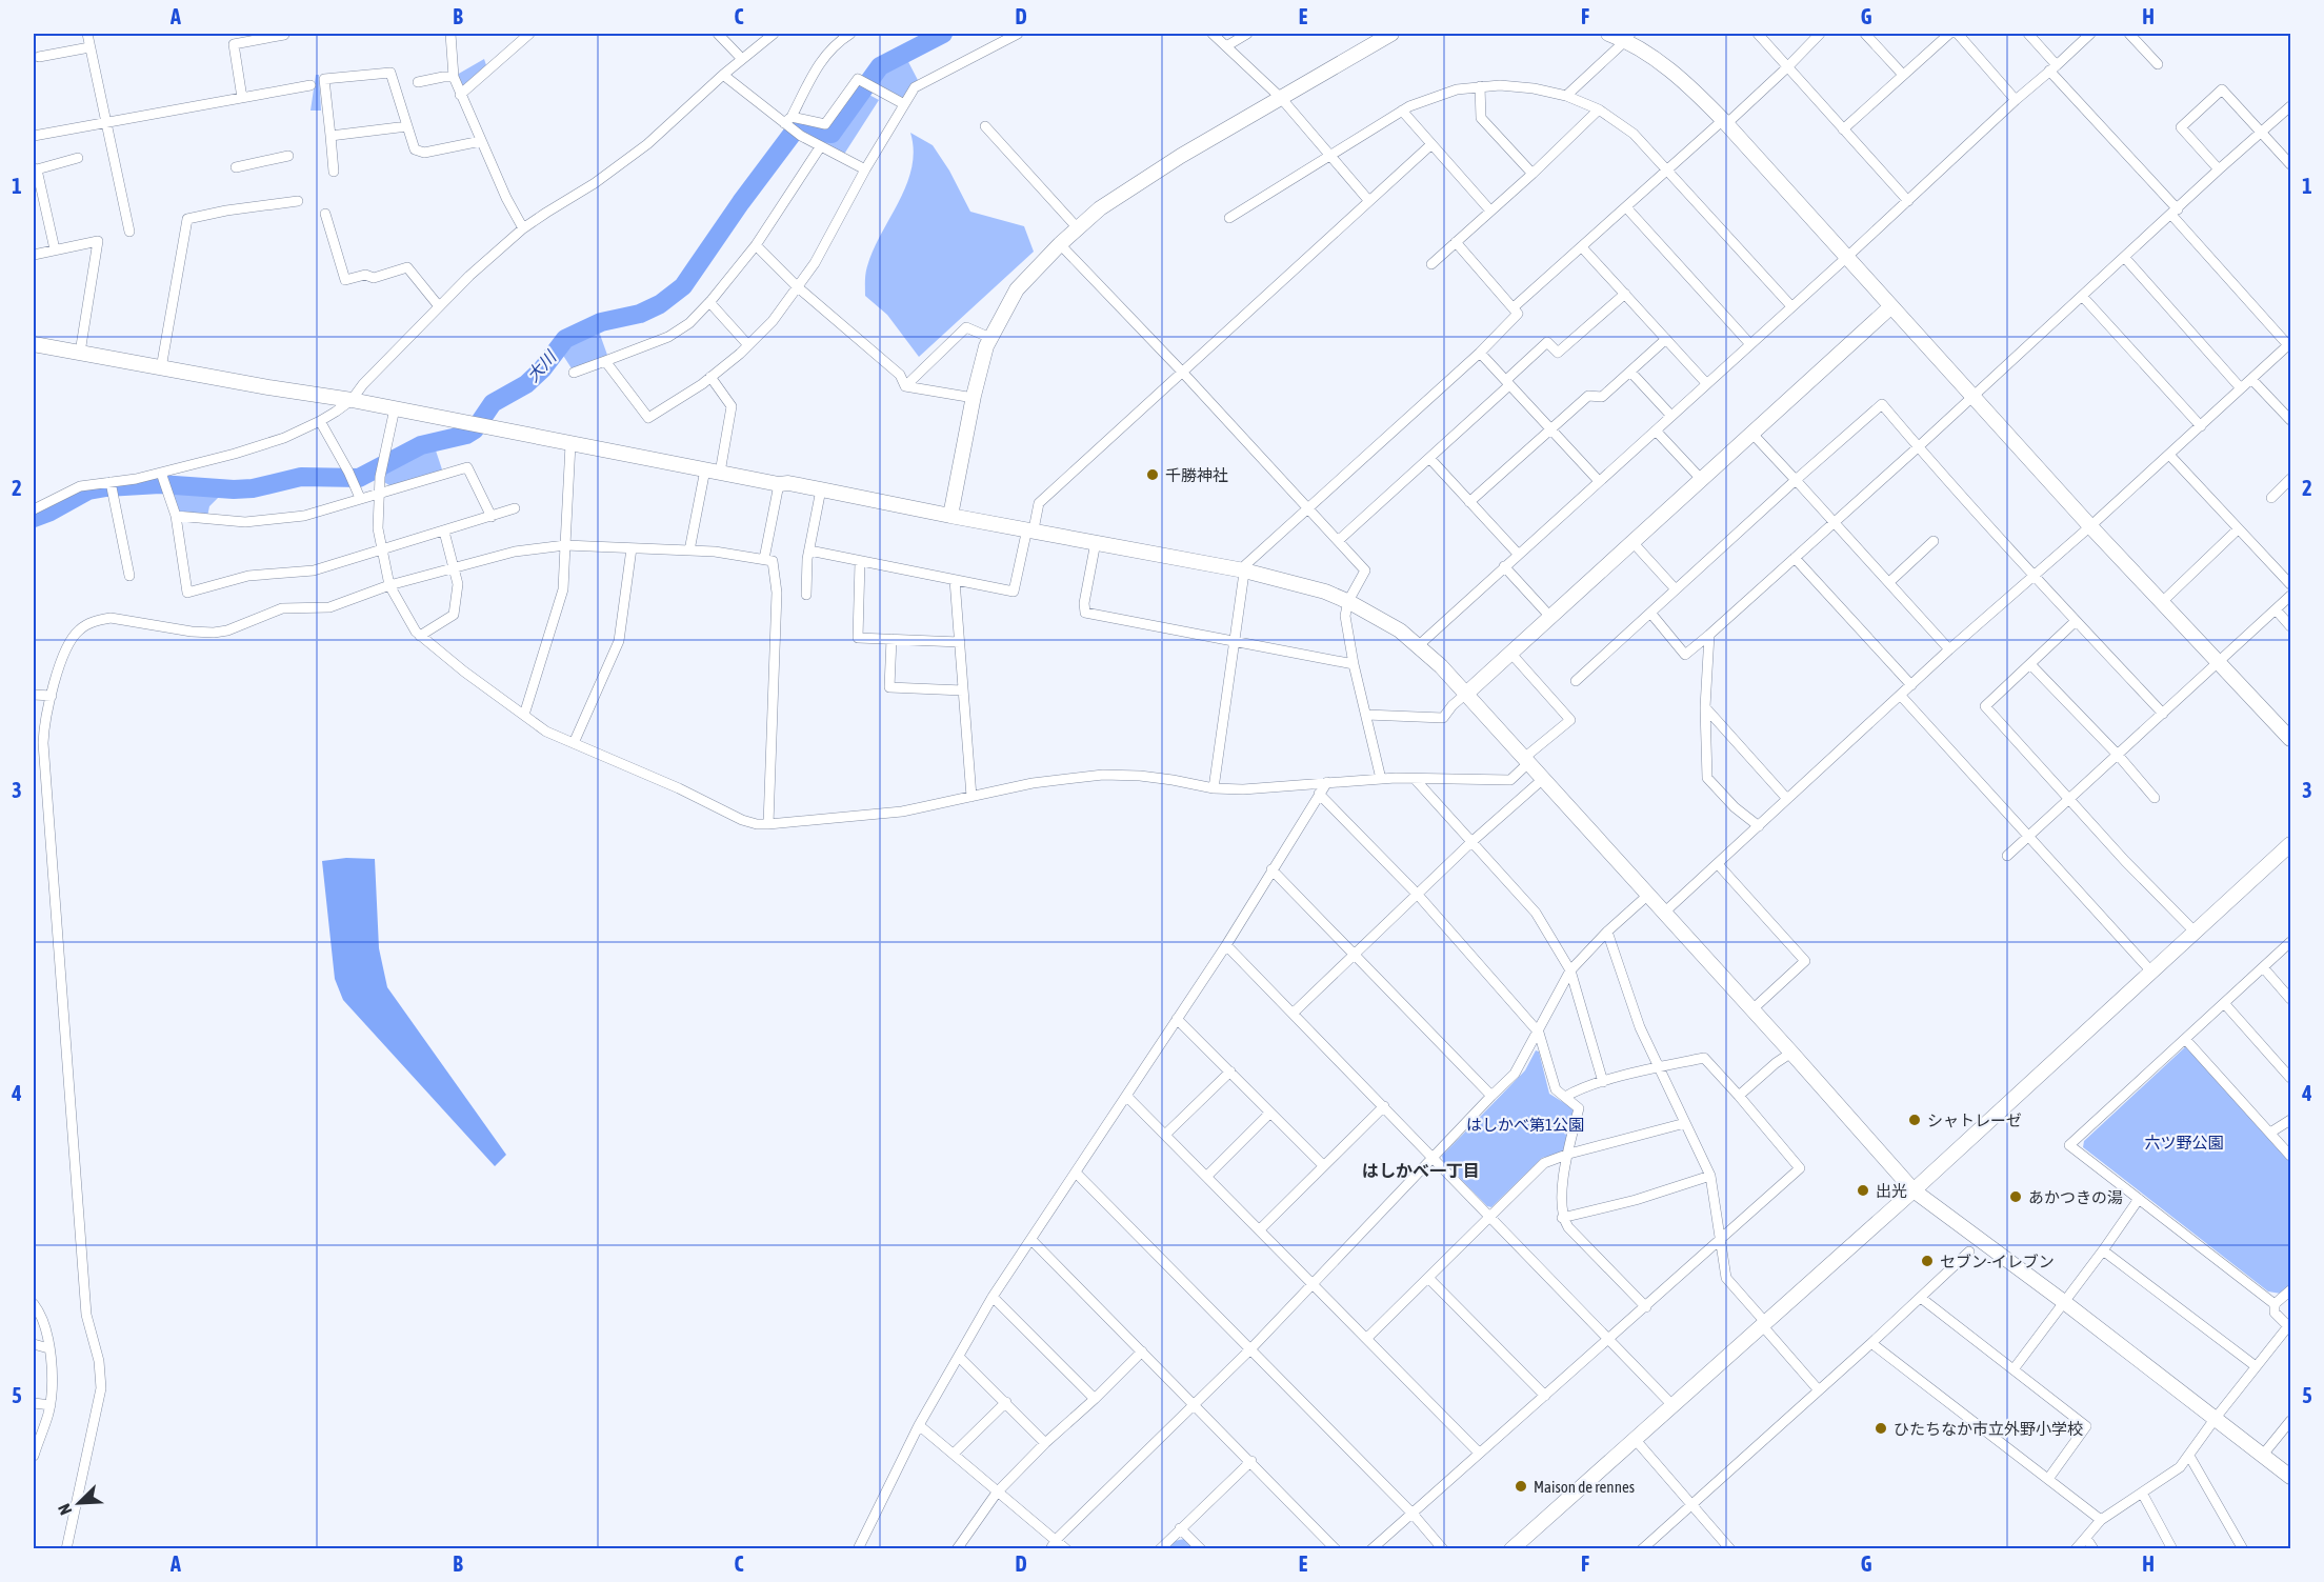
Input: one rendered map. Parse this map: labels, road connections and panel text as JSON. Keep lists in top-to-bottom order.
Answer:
{
  "districts": ["はしかべ一丁目"],
  "water": ["大川"],
  "parks": ["はしかべ第1公園", "六ツ野公園"],
  "places": [
    "千勝神社",
    "シャトレーゼ",
    "出光",
    "あかつきの湯",
    "セブン-イレブン",
    "ひたちなか市立外野小学校",
    "Maison de rennes"
  ],
  "north": "bottom left",
  "grid": {
    "columns": [
      "A",
      "B",
      "C",
      "D",
      "E",
      "F",
      "G",
      "H"
    ],
    "rows": [
      "1",
      "2",
      "3",
      "4",
      "5"
    ]
  }
}
